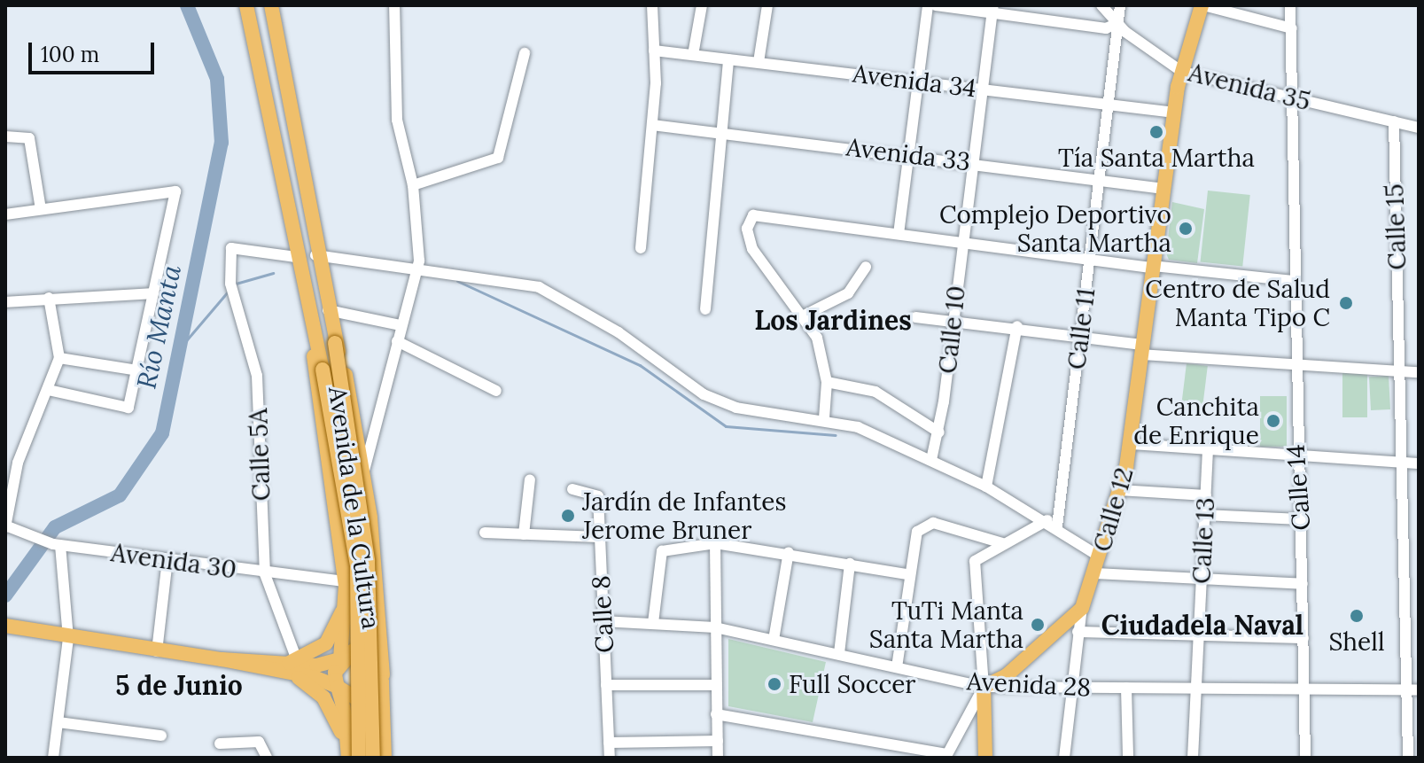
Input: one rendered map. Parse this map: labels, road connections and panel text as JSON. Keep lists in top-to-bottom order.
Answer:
{
  "streets": {
    "main road": ["Avenida de la Cultura", "Calle 12"],
    "street": [
      "Avenida 34",
      "Avenida 35",
      "Avenida 33",
      "Calle 15",
      "Calle 11",
      "Calle 10",
      "Calle 5A",
      "Calle 14",
      "Calle 13",
      "Avenida 30",
      "Calle 8",
      "Avenida 28"
    ]
  },
  "crossings": [
    ["Avenida 34", "Calle 11"],
    ["Avenida 34", "Calle 10"],
    ["Avenida 34", "Calle 12"],
    ["Avenida 35", "Calle 15"],
    ["Avenida 35", "Calle 11"],
    ["Avenida 35", "Calle 14"],
    ["Avenida 35", "Calle 12"],
    ["Avenida 33", "Calle 11"],
    ["Avenida 33", "Calle 10"],
    ["Avenida 33", "Calle 12"],
    ["Calle 15", "Avenida 28"],
    ["Calle 5A", "Avenida de la Cultura"],
    ["Calle 5A", "Avenida 30"],
    ["Calle 14", "Avenida 28"],
    ["Avenida de la Cultura", "Avenida 30"],
    ["Calle 12", "Avenida 28"],
    ["Calle 13", "Avenida 28"],
    ["Calle 8", "Avenida 28"]
  ],
  "districts": ["Los Jardines", "Ciudadela Naval", "5 de Junio"],
  "water": ["Río Manta"],
  "places": [
    "Tía Santa Martha",
    "Complejo Deportivo Santa Martha",
    "Centro de Salud Manta Tipo C",
    "Canchita de Enrique",
    "Jardín de Infantes Jerome Bruner",
    "Shell",
    "TuTi Manta Santa Martha",
    "Full Soccer"
  ],
  "scale_bar": "100 m"
}
